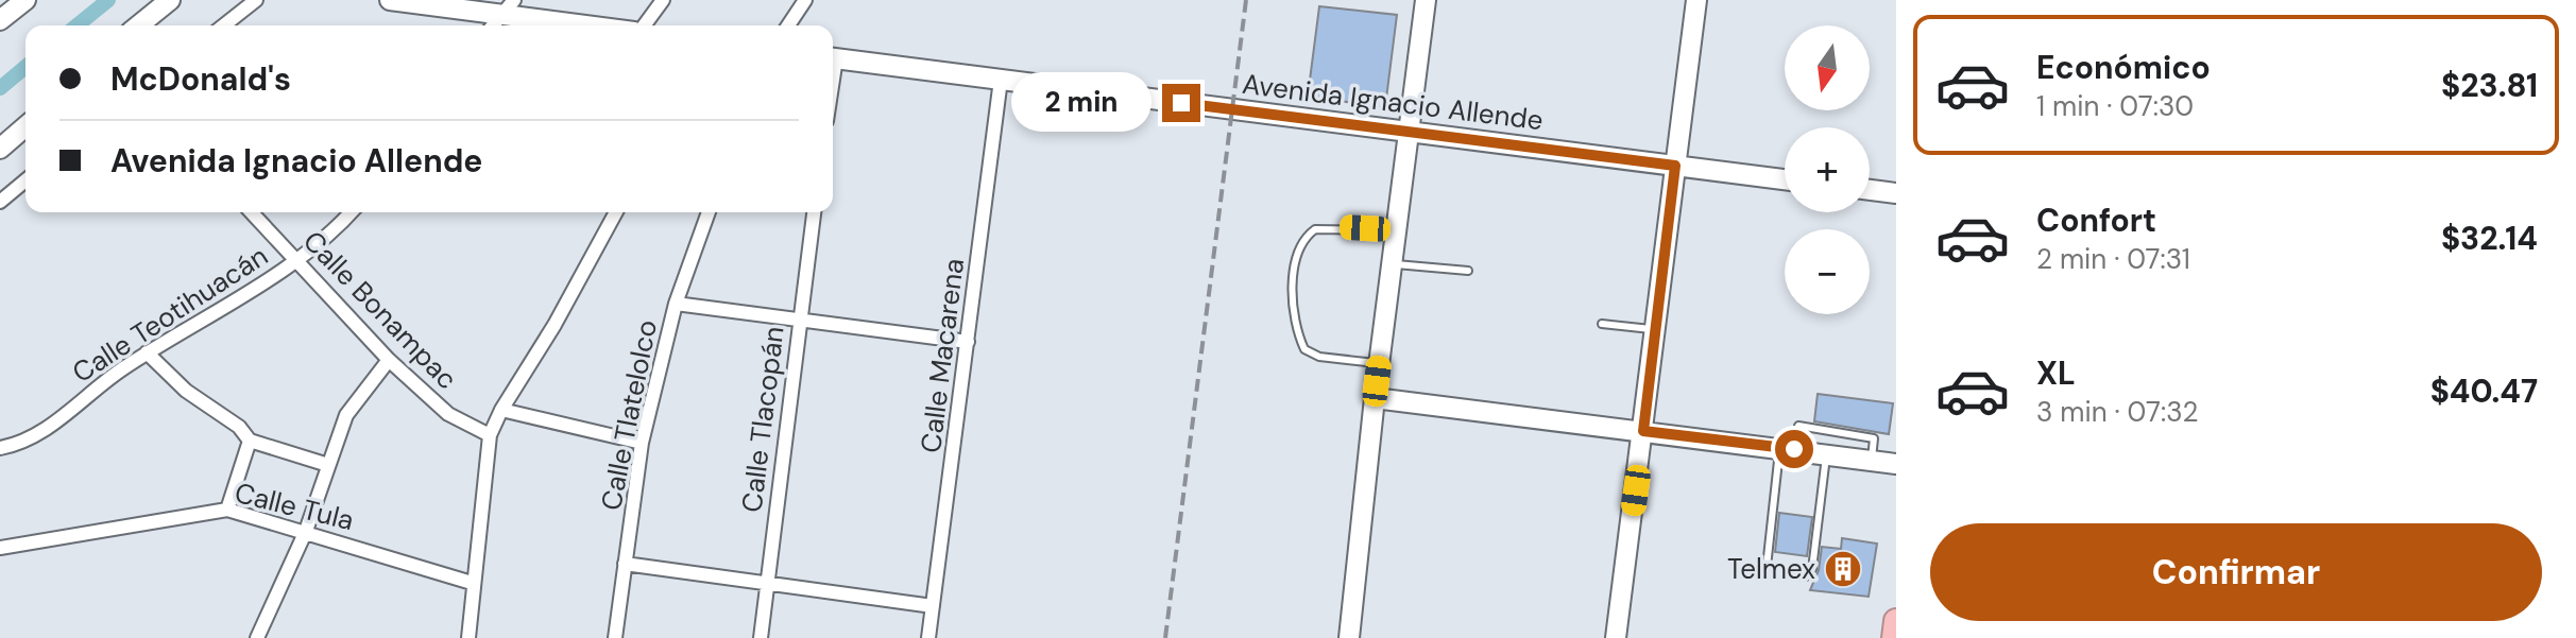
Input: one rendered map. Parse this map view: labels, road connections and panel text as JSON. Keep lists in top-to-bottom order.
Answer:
{
  "streets": {
    "street": [
      "Avenida Ignacio Allende",
      "Calle Bonampac",
      "Calle Teotihuacán",
      "Calle Macarena",
      "Calle Tlatelolco",
      "Calle Tlacopán",
      "Calle Tula"
    ]
  },
  "crossings": [
    ["Avenida Ignacio Allende", "Calle Macarena"],
    ["Calle Bonampac", "Calle Teotihuacán"]
  ],
  "places": {
    "building": ["Telmex"]
  },
  "north": "bottom",
  "page": {
    "list": [
      {
        "name": "Económico",
        "note": "1 min · 07:30",
        "value": "$23.81"
      },
      {
        "name": "Confort",
        "note": "2 min · 07:31",
        "value": "$32.14"
      },
      {
        "name": "XL",
        "note": "3 min · 07:32",
        "value": "$40.47"
      }
    ],
    "map_buttons": ["+", "−"],
    "banner": ["McDonald's", "Avenida Ignacio Allende"],
    "bubble": "2 min",
    "buttons": "Confirmar"
  }
}
